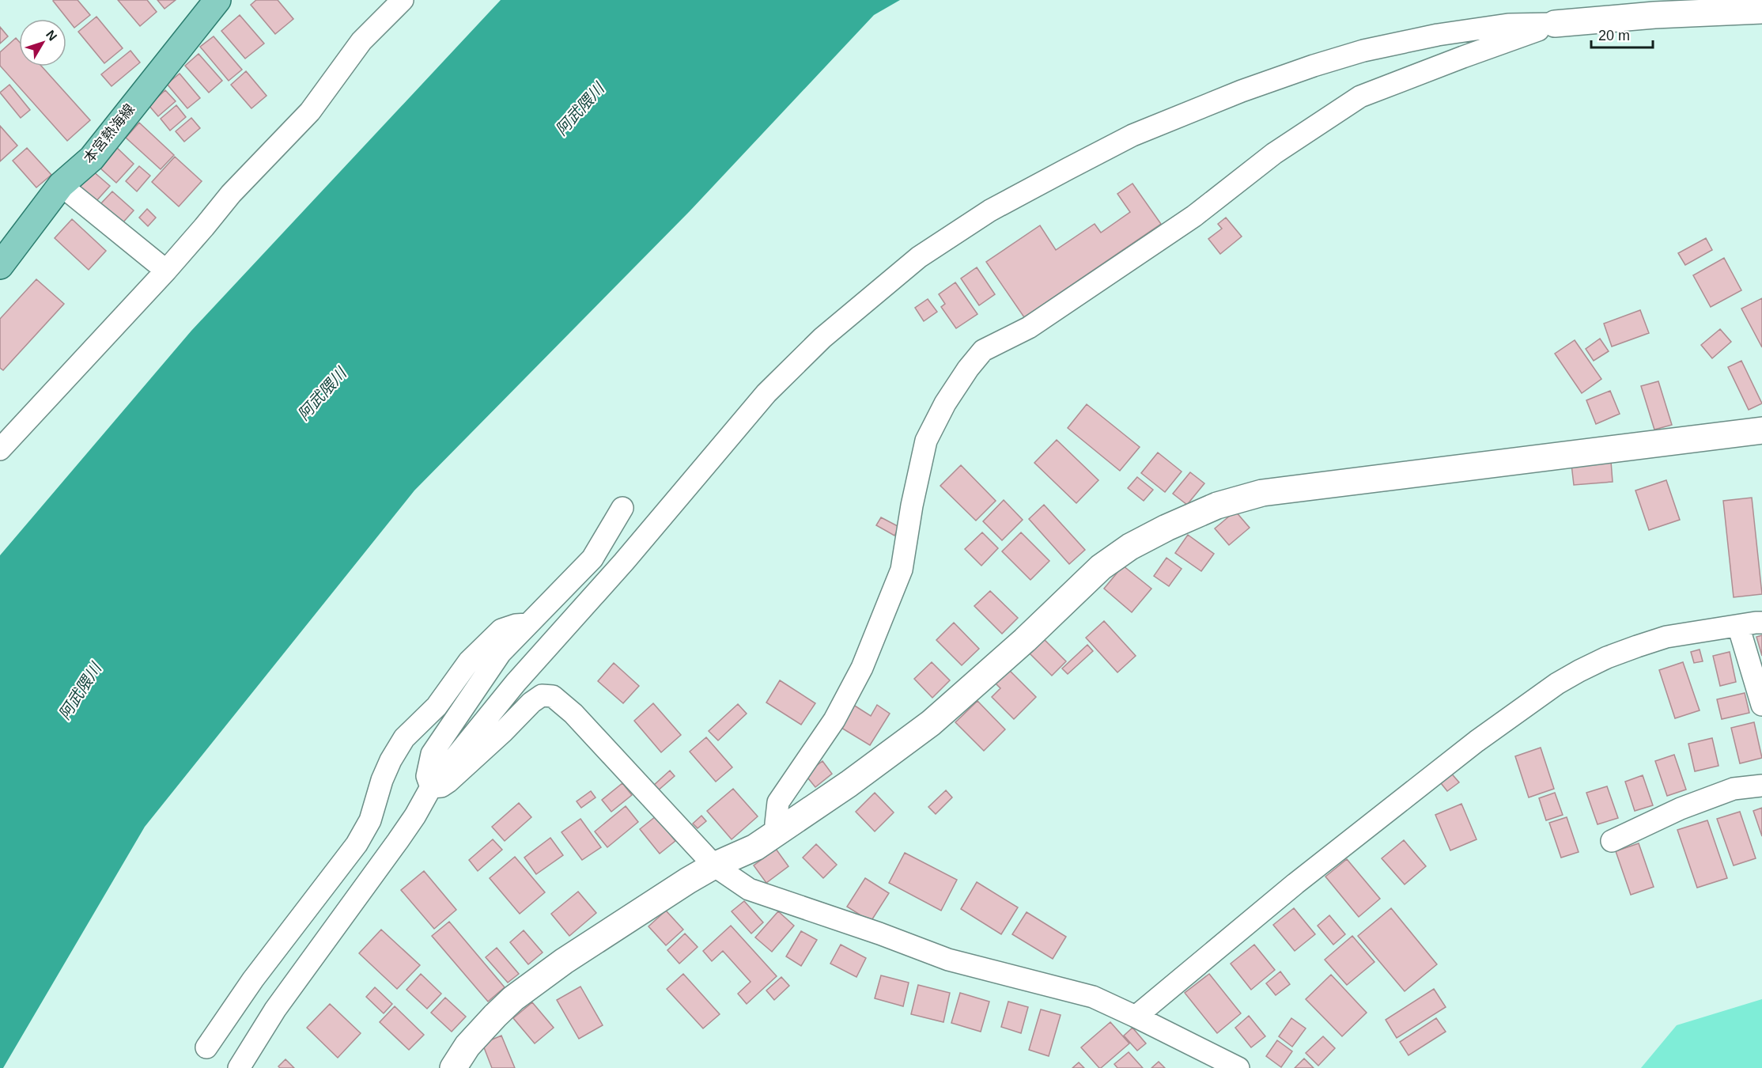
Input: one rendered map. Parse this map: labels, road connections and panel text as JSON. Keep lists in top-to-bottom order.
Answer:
{
  "streets": {
    "main road": ["本宮熱海線"]
  },
  "water": ["阿武隈川"],
  "scale_bar": "20 m",
  "north": "top right"
}
